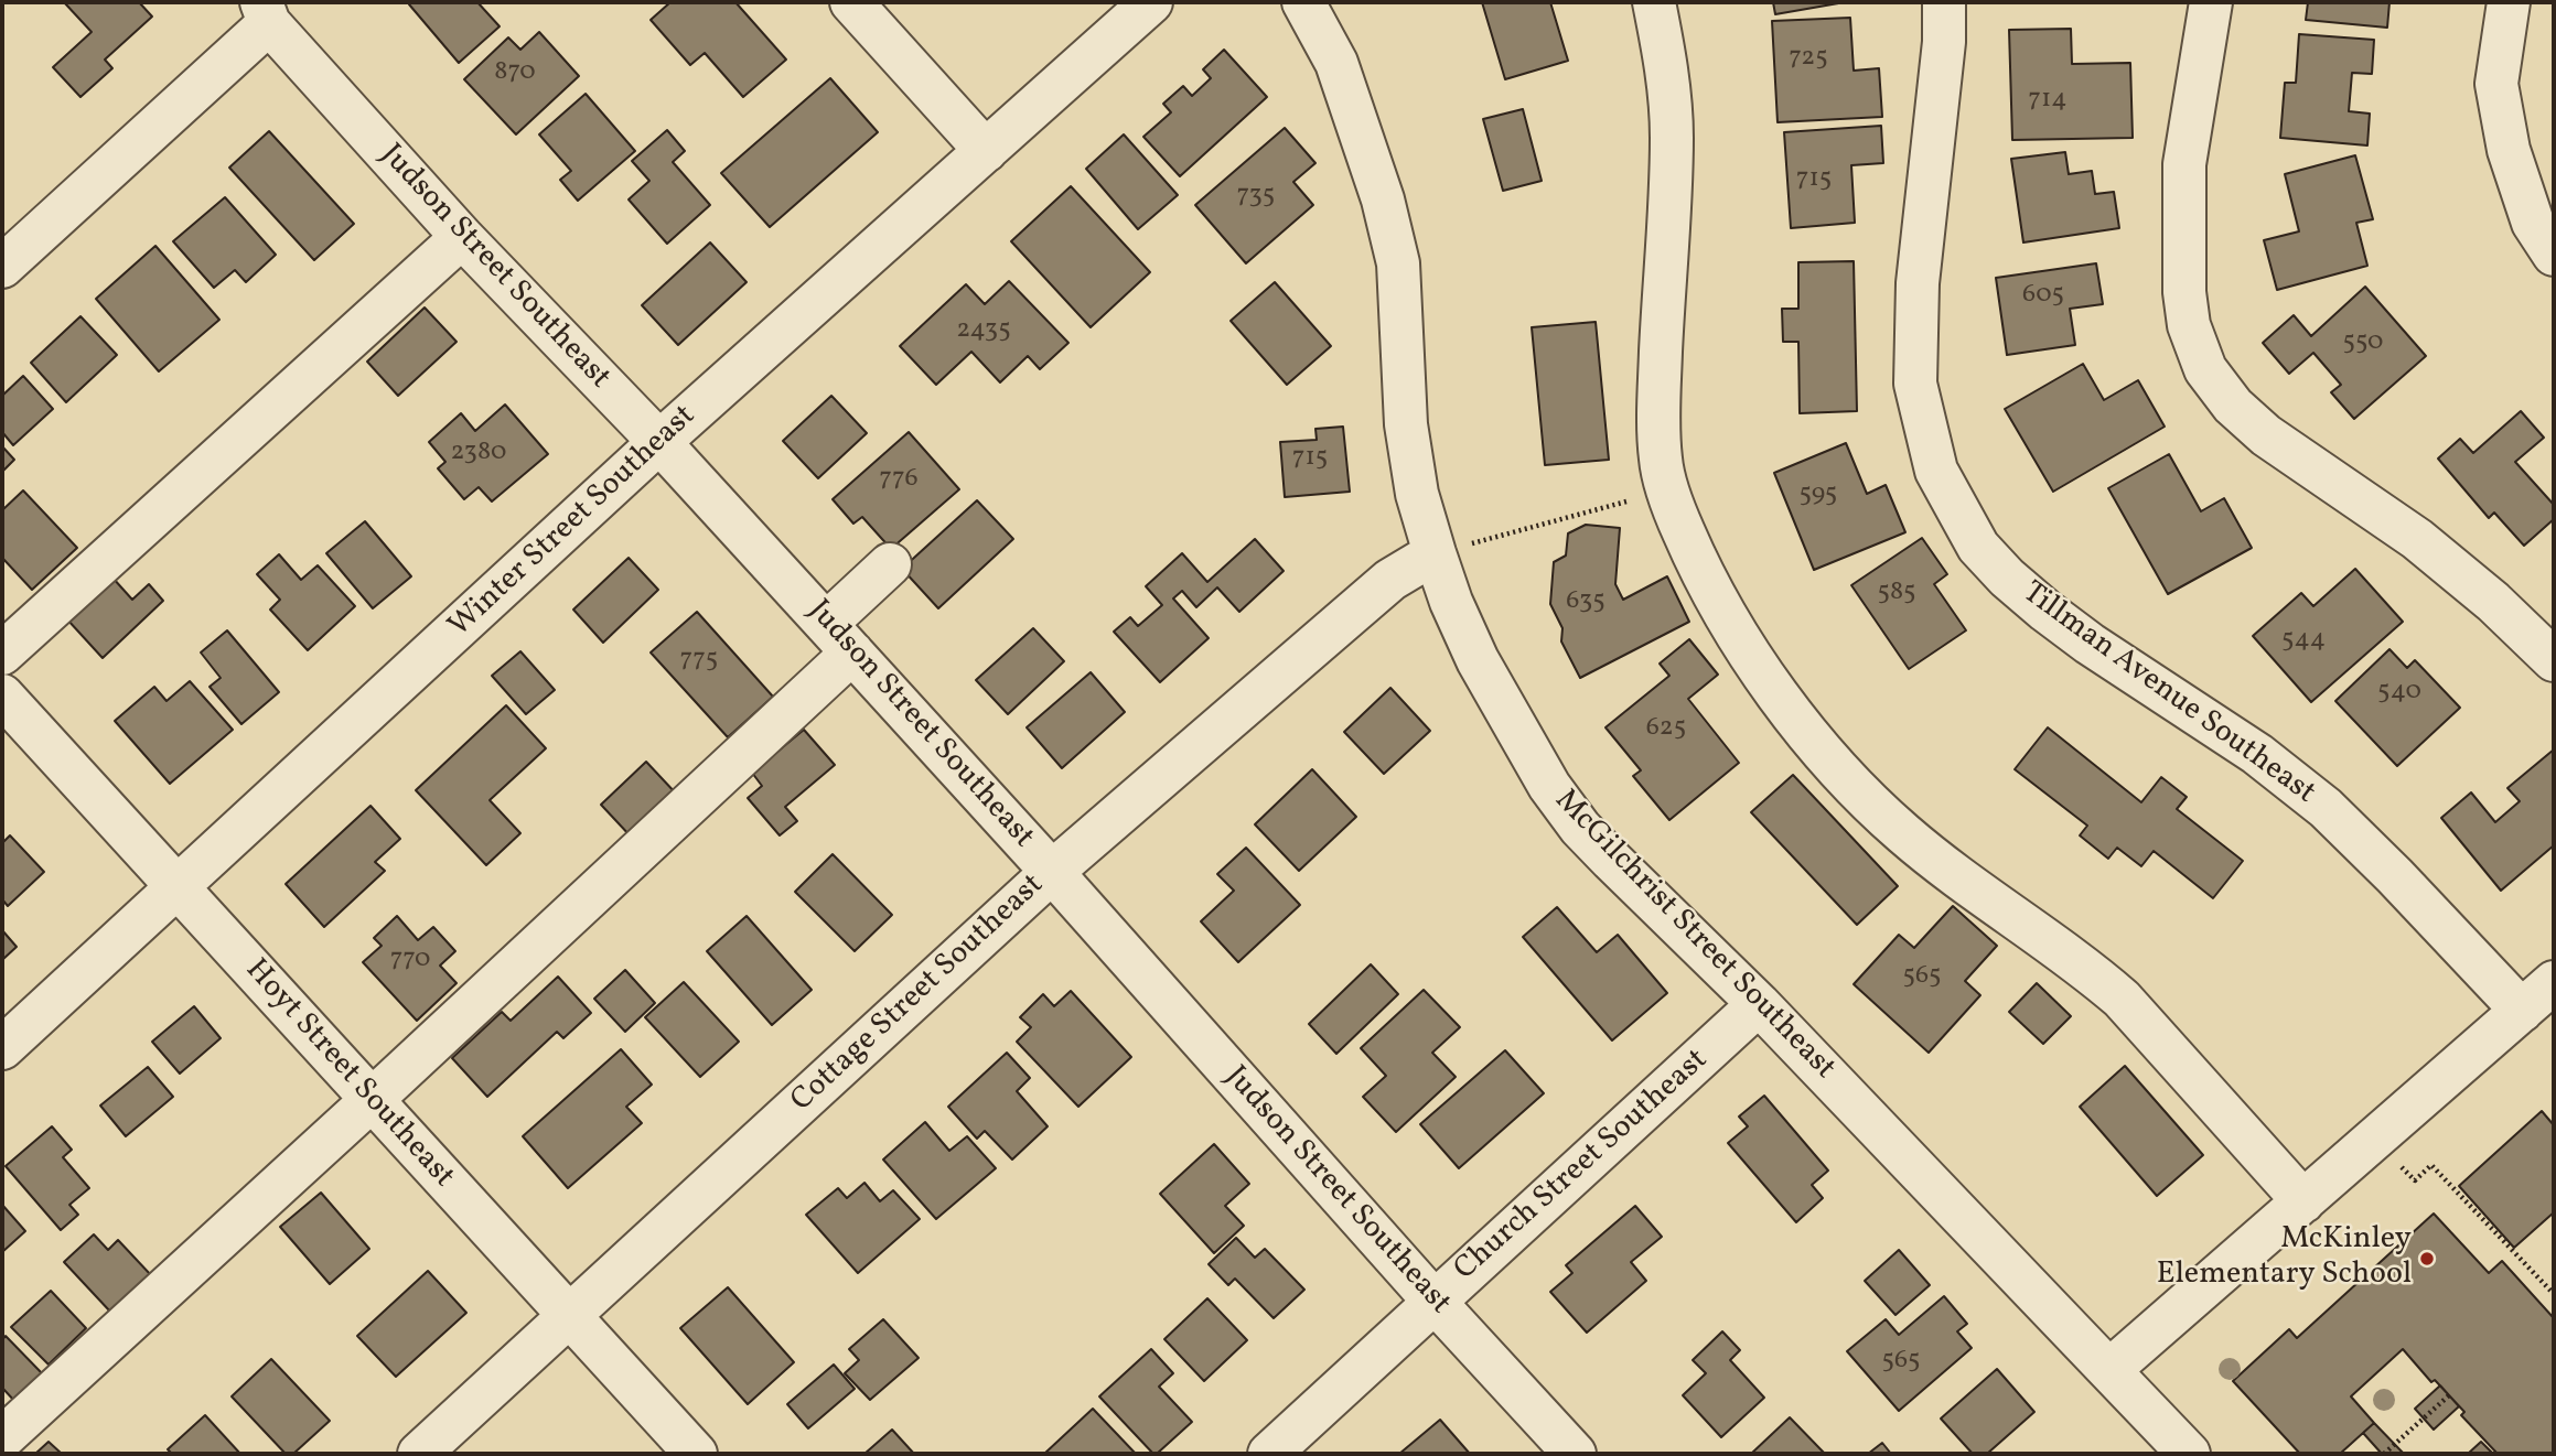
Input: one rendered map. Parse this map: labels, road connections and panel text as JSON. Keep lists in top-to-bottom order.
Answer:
{
  "streets": {
    "street": [
      "Judson Street Southeast",
      "Winter Street Southeast",
      "Tillman Avenue Southeast",
      "McGilchrist Street Southeast",
      "Cottage Street Southeast",
      "Hoyt Street Southeast",
      "Church Street Southeast"
    ]
  },
  "crossings": [
    ["Judson Street Southeast", "Winter Street Southeast"],
    ["Judson Street Southeast", "Cottage Street Southeast"],
    ["Judson Street Southeast", "Church Street Southeast"],
    ["Winter Street Southeast", "Hoyt Street Southeast"],
    ["McGilchrist Street Southeast", "Cottage Street Southeast"],
    ["McGilchrist Street Southeast", "Church Street Southeast"],
    ["Cottage Street Southeast", "Hoyt Street Southeast"]
  ],
  "places": ["McKinley Elementary School"],
  "house_numbers": [
    "725",
    "870",
    "714",
    "715",
    "735",
    "605",
    "2435",
    "550",
    "2380",
    "715",
    "776",
    "595",
    "585",
    "635",
    "544",
    "775",
    "540",
    "625",
    "770",
    "565",
    "565"
  ]
}
